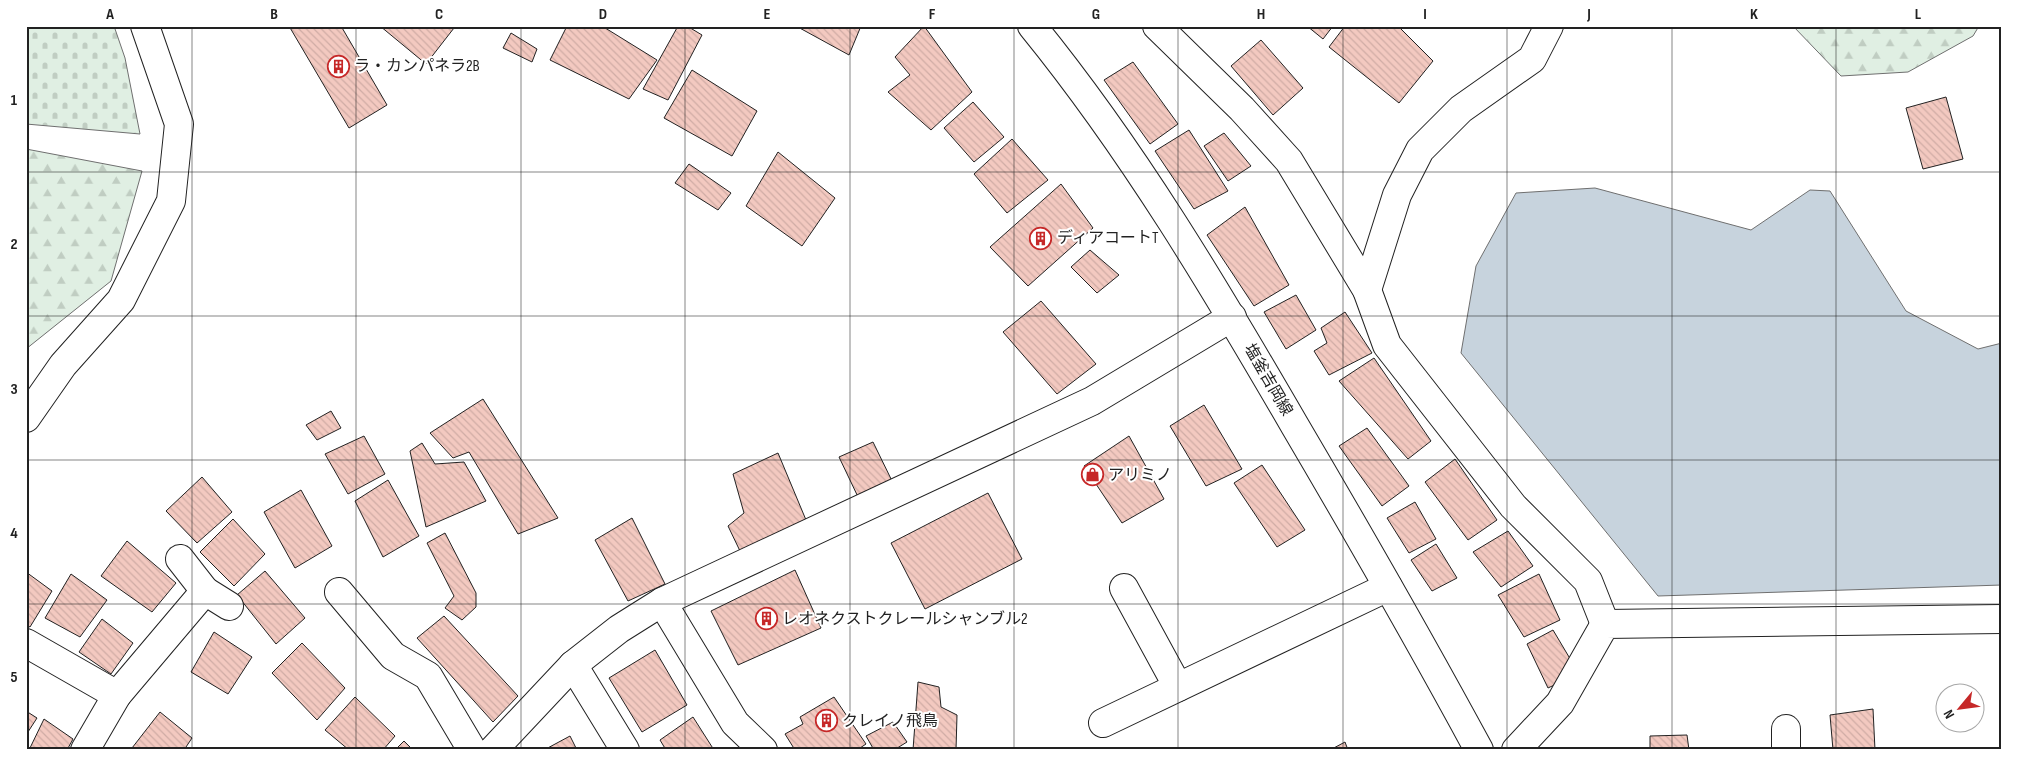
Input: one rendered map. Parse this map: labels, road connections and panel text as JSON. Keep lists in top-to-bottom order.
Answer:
{
  "streets": {
    "street": ["塩釜吉岡線"]
  },
  "places": {
    "building": [
      "ラ・カンパネラ2B",
      "ディアコートT",
      "レオネクストクレールシャンブル2",
      "クレイノ飛鳥"
    ],
    "shop": ["アリミノ"]
  },
  "north": "bottom left",
  "grid": {
    "columns": [
      "A",
      "B",
      "C",
      "D",
      "E",
      "F",
      "G",
      "H",
      "I",
      "J",
      "K",
      "L"
    ],
    "rows": [
      "1",
      "2",
      "3",
      "4",
      "5"
    ]
  }
}
